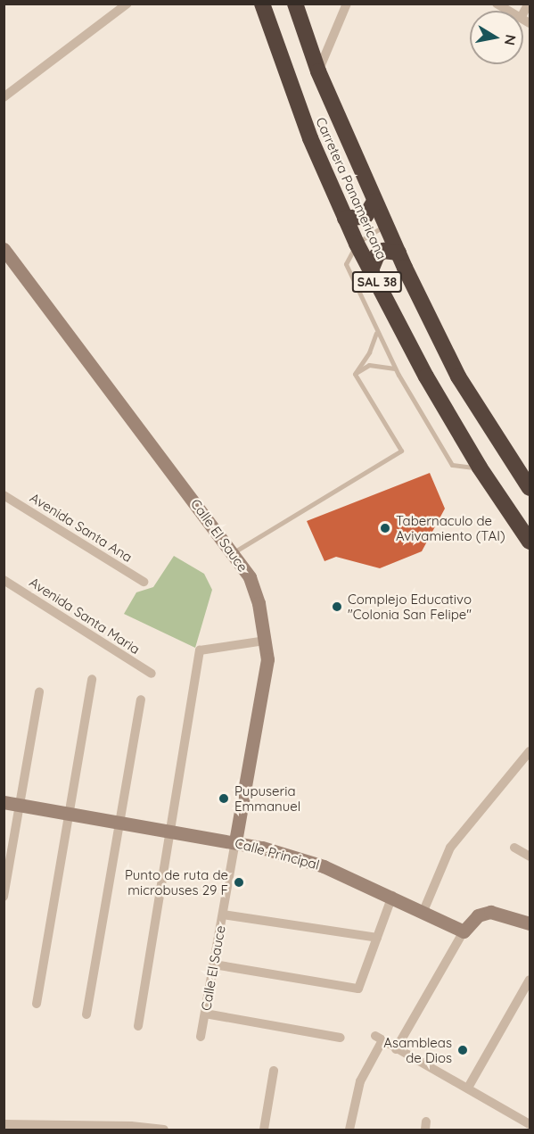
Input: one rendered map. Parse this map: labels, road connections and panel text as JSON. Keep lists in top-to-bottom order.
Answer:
{
  "streets": {
    "highway": ["Carretera Panamericana", "SAL 38"],
    "street": [
      "Avenida Santa Ana",
      "Calle El Sauce",
      "Avenida Santa Maria",
      "Calle Principal"
    ]
  },
  "crossings": [
    ["Calle El Sauce", "Calle Principal"]
  ],
  "places": [
    "Tabernaculo de Avivamiento (TAI)",
    "Complejo Educativo \"Colonia San Felipe\"",
    "Pupuseria Emmanuel",
    "Punto de ruta de microbuses 29 F",
    "Asambleas de Dios"
  ],
  "north": "right"
}
